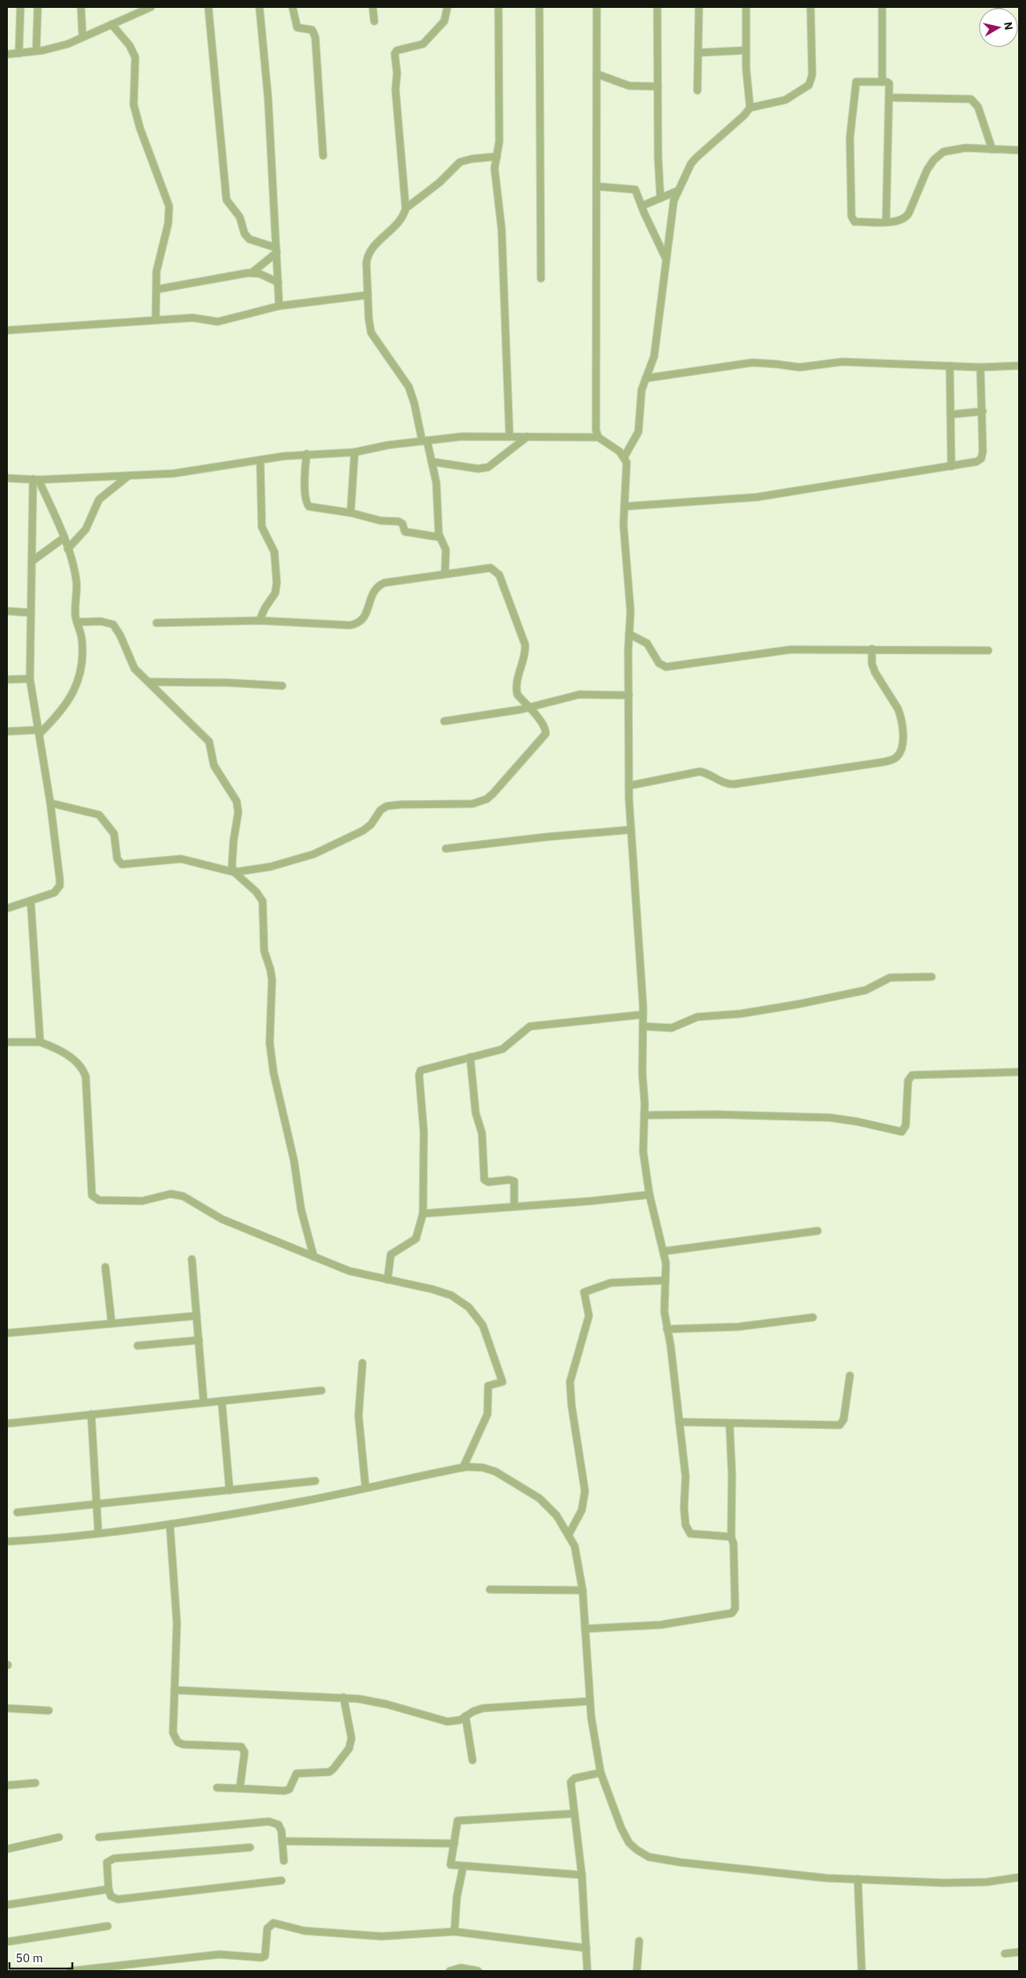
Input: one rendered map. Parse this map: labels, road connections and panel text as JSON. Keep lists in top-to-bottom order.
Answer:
{
  "scale_bar": "50 m",
  "north": "right"
}
